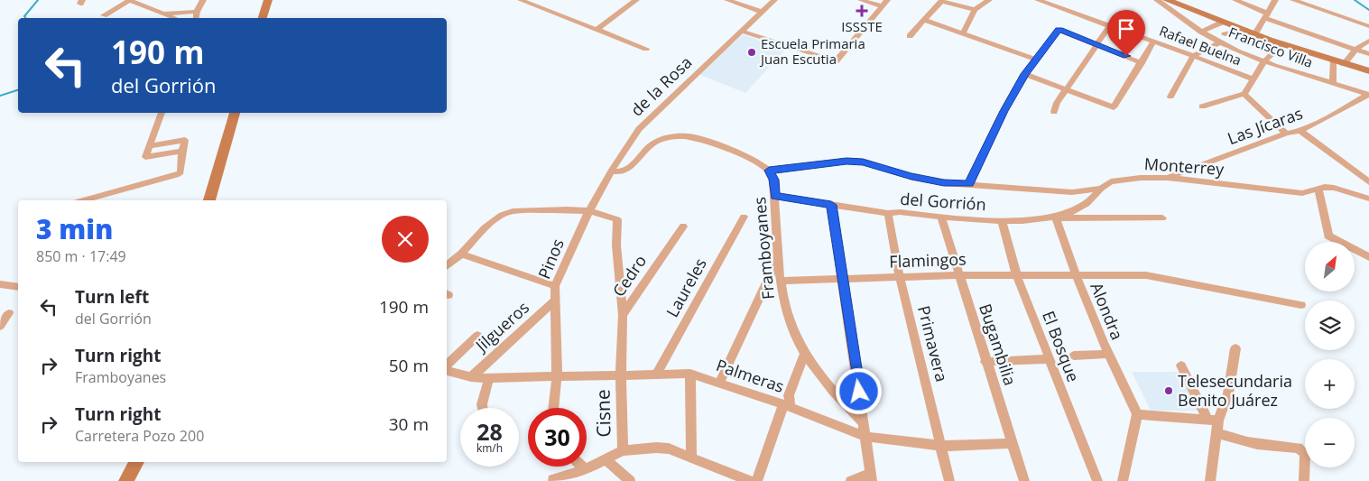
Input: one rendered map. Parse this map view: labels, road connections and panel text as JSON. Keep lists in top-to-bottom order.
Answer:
{
  "streets": {
    "street": [
      "Rafael Buelna",
      "Francisco Villa",
      "de la Rosa",
      "Las Jícaras",
      "Monterrey",
      "del Gorrión",
      "Framboyanes",
      "Pinos",
      "Flamingos",
      "Cedro",
      "Laureles",
      "Alondra",
      "Jilgueros",
      "Primavera",
      "Bugambilia",
      "El Bosque",
      "Palmeras",
      "Cisne"
    ]
  },
  "crossings": [
    ["Francisco Villa", "Las Jícaras"],
    ["de la Rosa", "Pinos"],
    ["Las Jícaras", "Monterrey"],
    ["Monterrey", "del Gorrión"],
    ["Monterrey", "Framboyanes"],
    ["del Gorrión", "Framboyanes"],
    ["del Gorrión", "Alondra"],
    ["del Gorrión", "Primavera"],
    ["del Gorrión", "Bugambilia"],
    ["del Gorrión", "El Bosque"],
    ["Framboyanes", "Flamingos"],
    ["Pinos", "Jilgueros"],
    ["Pinos", "Palmeras"],
    ["Flamingos", "Alondra"],
    ["Flamingos", "Primavera"],
    ["Flamingos", "Bugambilia"],
    ["Flamingos", "El Bosque"],
    ["Cedro", "Palmeras"],
    ["Cedro", "Cisne"],
    ["Laureles", "Palmeras"],
    ["Jilgueros", "Palmeras"],
    ["Primavera", "Palmeras"],
    ["Bugambilia", "Palmeras"],
    ["Palmeras", "Cisne"]
  ],
  "places": {
    "health": ["ISSSTE"],
    "other": ["Escuela Primaria Juan Escutia", "Telesecundaria Benito Juárez"]
  },
  "north": "top right",
  "page": {
    "turn": ["190 m", "del Gorrión"],
    "heading": ["3 min", "850 m · 17:49"],
    "map_buttons": ["+", "−"],
    "list": [
      {
        "name": "Turn left",
        "note": "del Gorrión",
        "value": "190 m"
      },
      {
        "name": "Turn right",
        "note": "Framboyanes",
        "value": "50 m"
      },
      {
        "name": "Turn right",
        "note": "Carretera Pozo 200",
        "value": "30 m"
      }
    ],
    "speed": "28 km/h",
    "limit": "30"
  }
}
